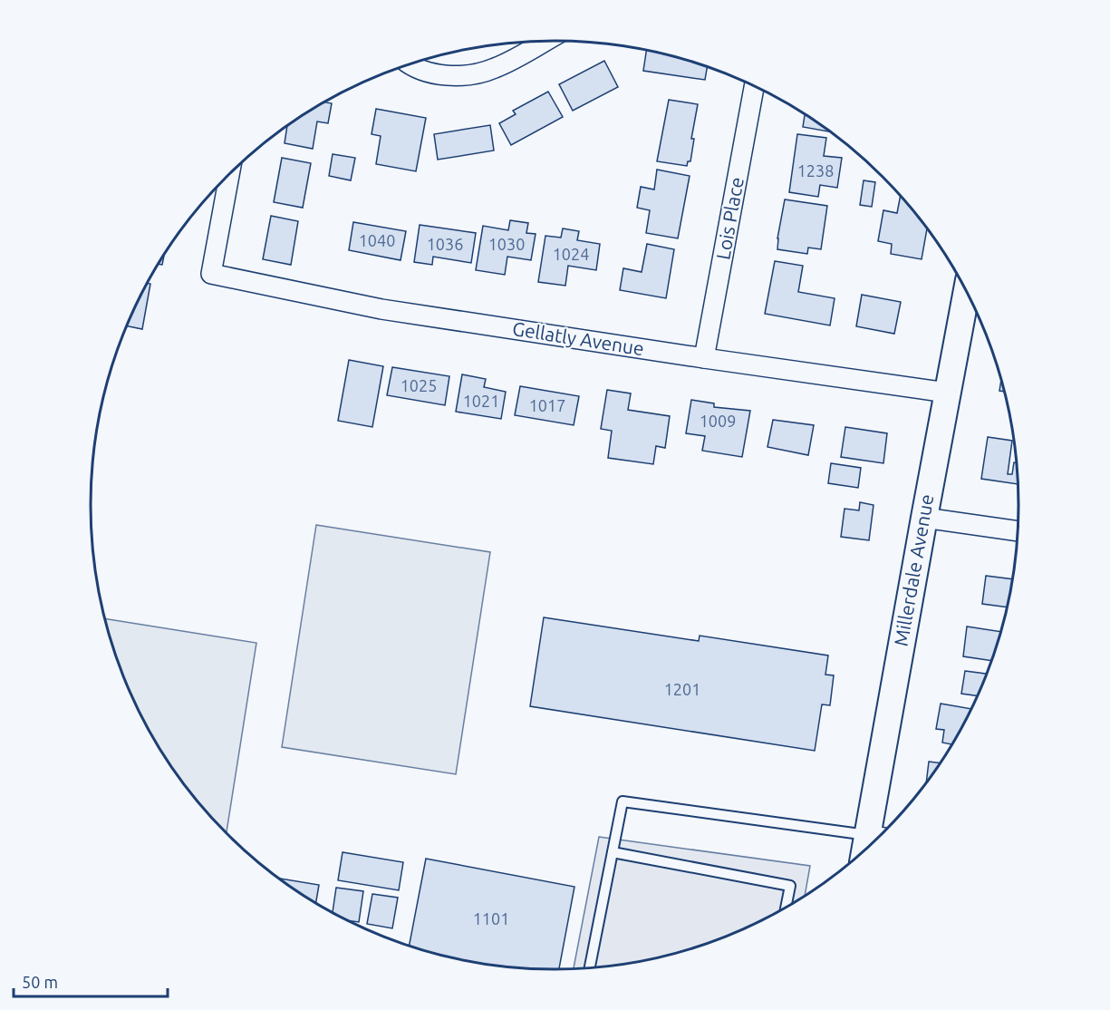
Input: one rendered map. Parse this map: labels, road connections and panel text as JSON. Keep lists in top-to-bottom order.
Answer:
{
  "streets": {
    "street": ["Lois Place", "Gellatly Avenue", "Millerdale Avenue"]
  },
  "crossings": [
    ["Lois Place", "Gellatly Avenue"],
    ["Gellatly Avenue", "Millerdale Avenue"]
  ],
  "house_numbers": [
    "1238",
    "1040",
    "1036",
    "1030",
    "1024",
    "1025",
    "1021",
    "1017",
    "1009",
    "1201",
    "1101"
  ],
  "scale_bar": "50 m"
}
